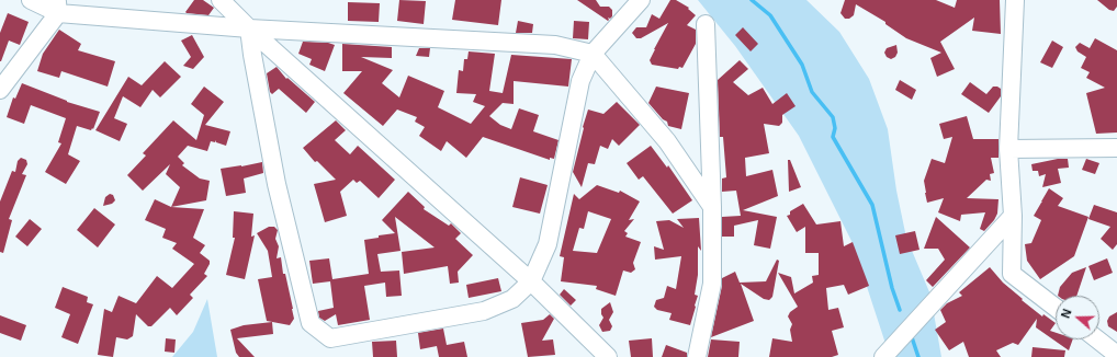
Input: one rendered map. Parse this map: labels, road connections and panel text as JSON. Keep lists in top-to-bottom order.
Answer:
{
  "north": "left"
}
